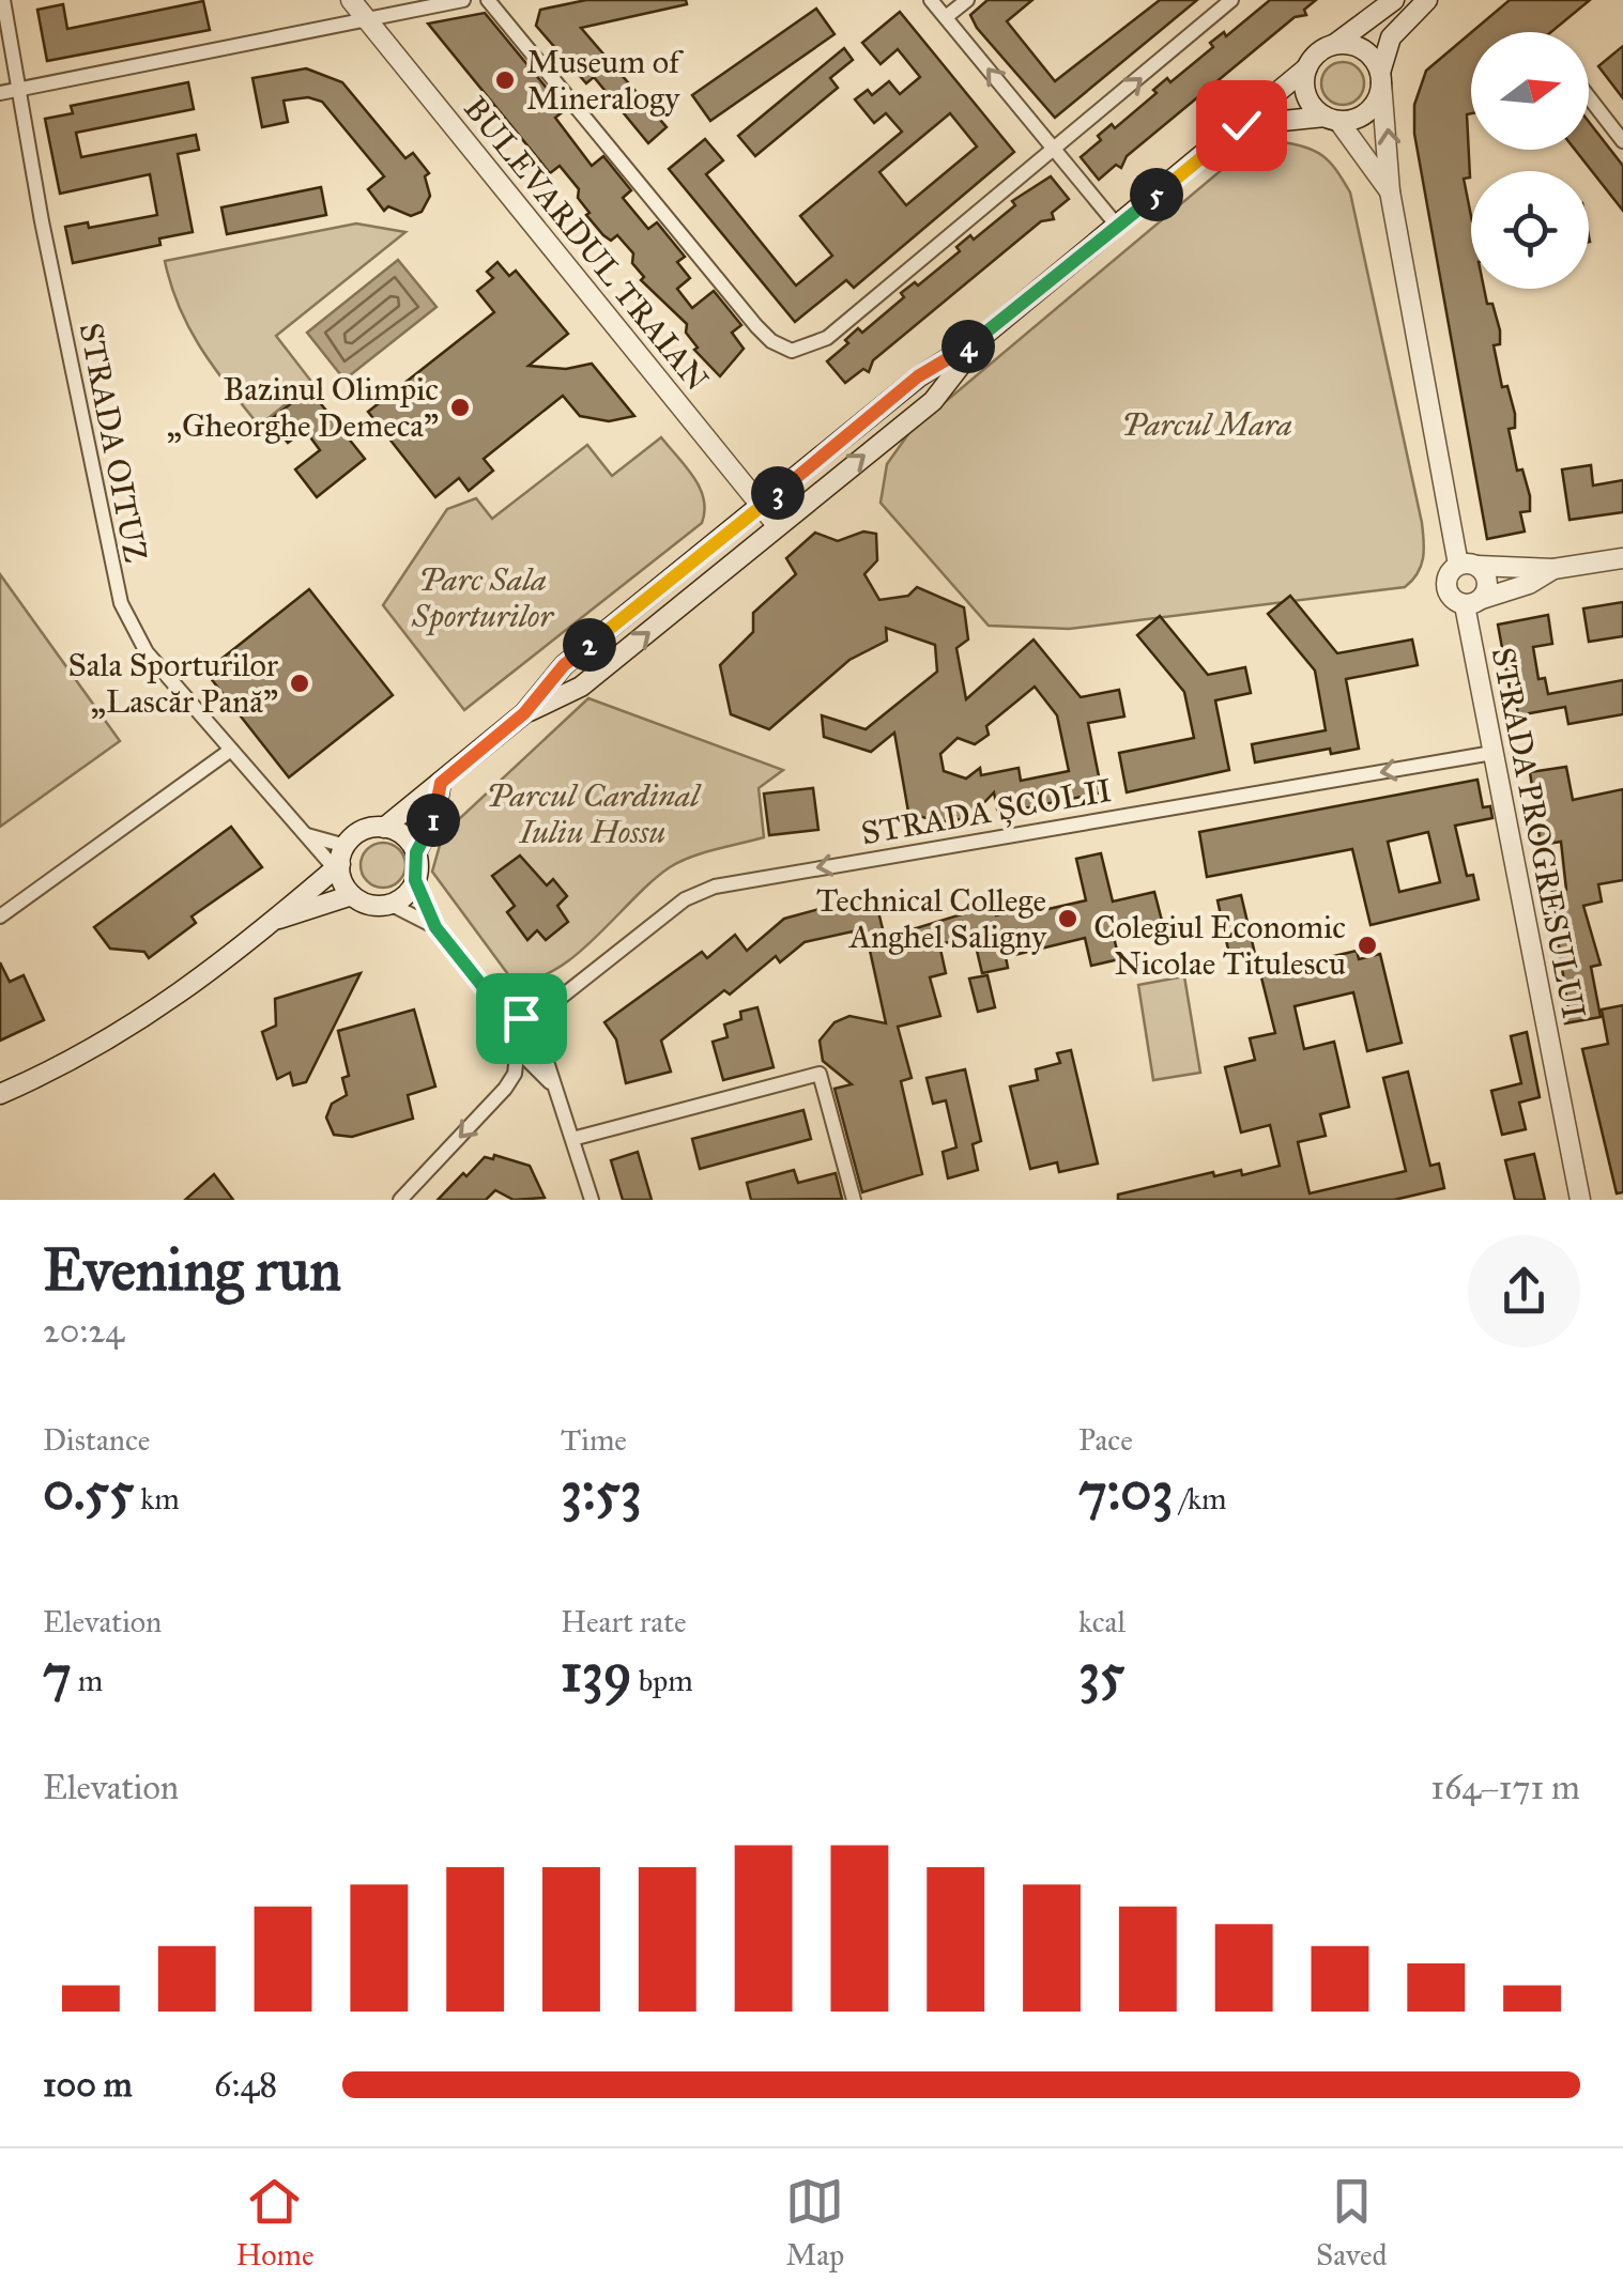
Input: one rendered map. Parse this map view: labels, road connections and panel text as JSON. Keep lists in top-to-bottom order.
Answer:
{
  "streets": {
    "main road": ["BULEVARDUL TRAIAN", "STRADA PROGRESULUI"],
    "street": ["STRADA OITUZ", "STRADA ȘCOLII"]
  },
  "crossings": [
    ["STRADA ȘCOLII", "STRADA PROGRESULUI"]
  ],
  "one_way": ["STRADA ȘCOLII"],
  "parks": ["Parcul Mara", "Parc Sala Sporturilor", "Parcul Cardinal Iuliu Hossu"],
  "places": [
    "Museum of Mineralogy",
    "Bazinul Olimpic „Gheorghe Demeca”",
    "Sala Sporturilor „Lascăr Pană”",
    "Technical College Anghel Saligny",
    "Colegiul Economic Nicolae Titulescu"
  ],
  "north": "right",
  "page": {
    "pins": [
      "5",
      "4",
      "3",
      "2",
      "1"
    ],
    "heading": ["Evening run", "20:24"],
    "stats": [
      ["Distance", "0.55 km"],
      ["Time", "3:53"],
      ["Pace", "7:03 /km"],
      ["Elevation", "7 m"],
      ["Heart rate", "139 bpm"],
      ["kcal", "35"]
    ],
    "chart": ["Elevation", "164–171 m"],
    "list": [
      {
        "name": "100 m",
        "note": "6:48"
      }
    ],
    "tabs": ["Home", "Map", "Saved"]
  }
}
